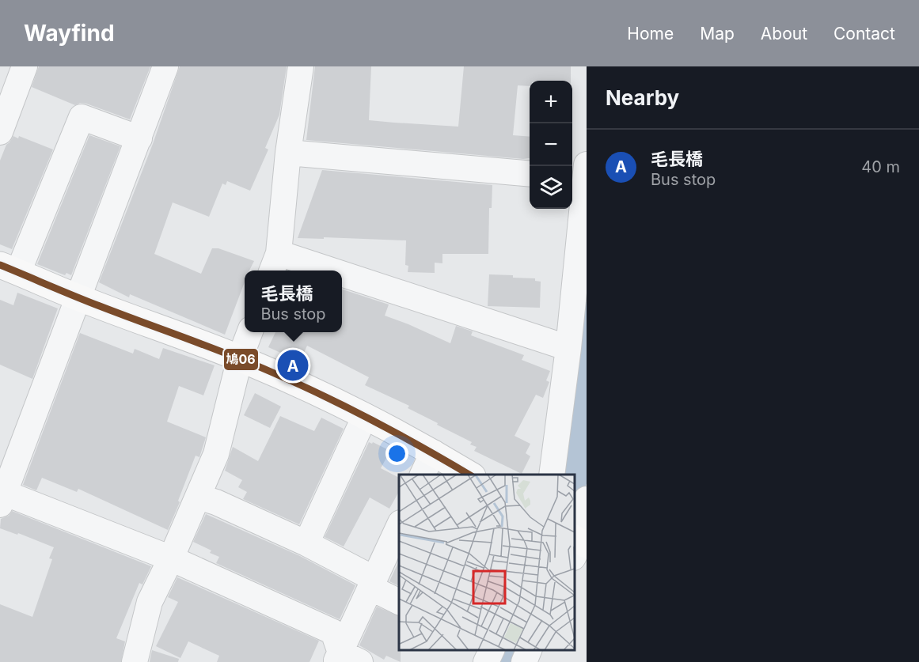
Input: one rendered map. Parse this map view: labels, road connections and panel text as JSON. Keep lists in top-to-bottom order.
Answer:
{
  "lines": ["transit line 鳩06"],
  "page": {
    "header": "Wayfind",
    "nav": [
      "Home",
      "Map",
      "About",
      "Contact"
    ],
    "heading": "Nearby",
    "map_buttons": ["+", "−"],
    "list": [
      {
        "mark": "A",
        "name": "毛長橋",
        "note": "Bus stop",
        "value": "40 m"
      }
    ],
    "popup": ["毛長橋", "Bus stop"],
    "pins": "A"
  }
}
